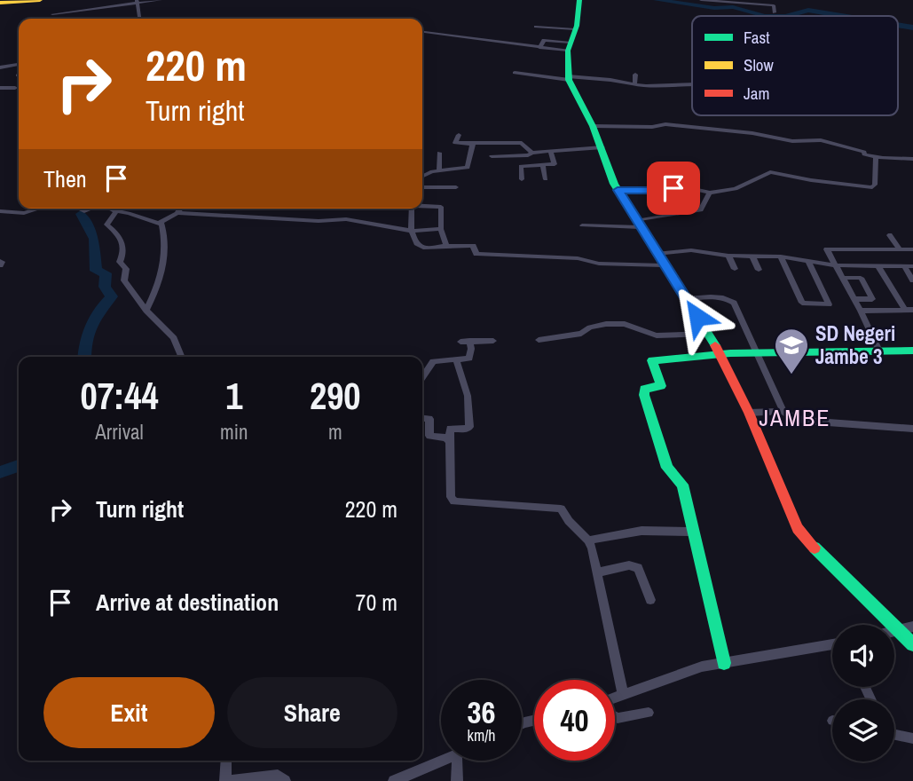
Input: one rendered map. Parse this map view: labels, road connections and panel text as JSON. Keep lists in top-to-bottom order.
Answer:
{
  "districts": ["JAMBE"],
  "places": {
    "school or university": ["SD Negeri Jambe 3"]
  },
  "legend": ["Fast", "Slow", "Jam"],
  "page": {
    "turn": ["220 m", "Turn right"],
    "then": "Then",
    "eta": [
      "07:44",
      "Arrival",
      "1",
      "min",
      "290",
      "m"
    ],
    "list": [
      {
        "name": "Turn right",
        "value": "220 m"
      },
      {
        "name": "Arrive at destination",
        "value": "70 m"
      }
    ],
    "buttons": ["Exit", "Share"],
    "speed": "36 km/h",
    "limit": "40"
  }
}
